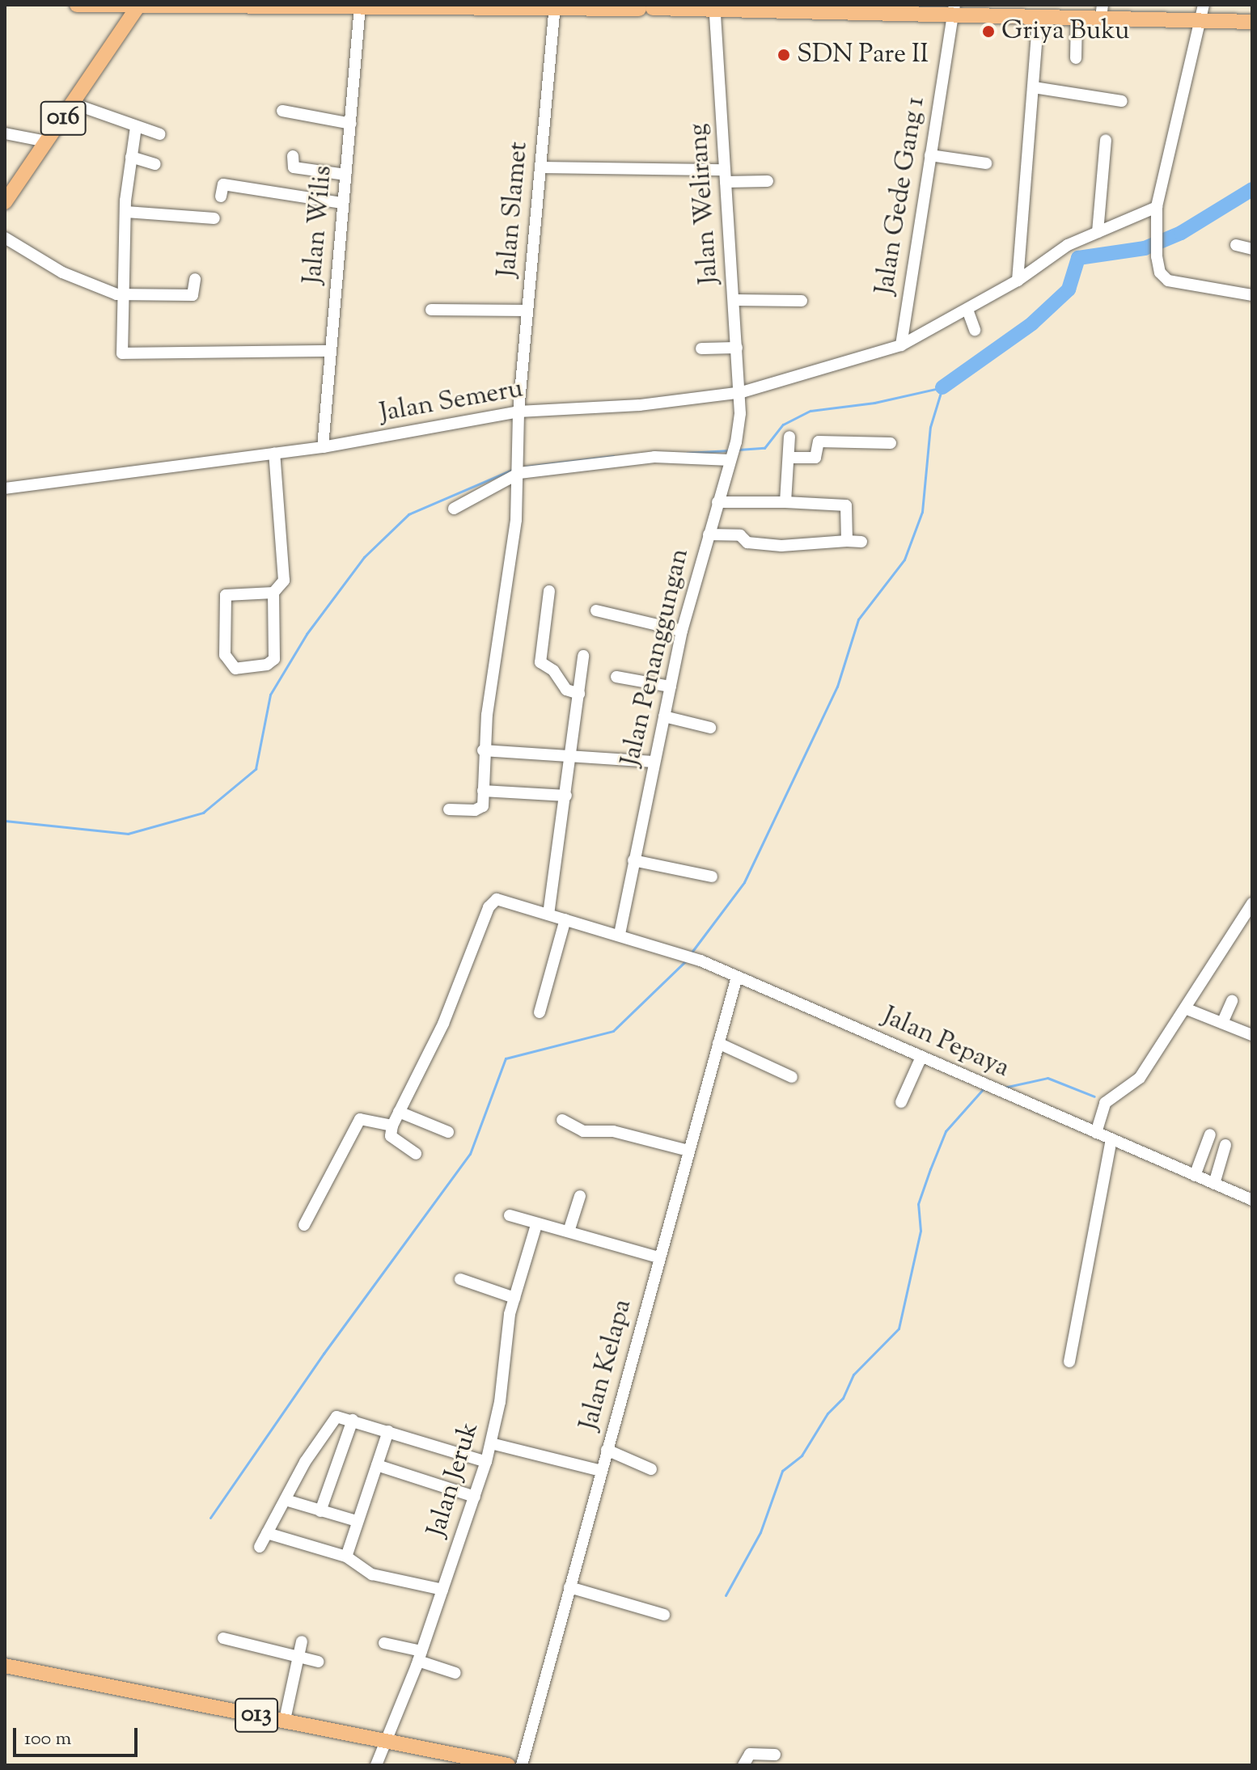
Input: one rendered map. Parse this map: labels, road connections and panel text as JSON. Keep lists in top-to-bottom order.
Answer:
{
  "streets": {
    "main road": ["016", "013"],
    "street": [
      "Jalan Gede Gang 1",
      "Jalan Welirang",
      "Jalan Slamet",
      "Jalan Wilis",
      "Jalan Semeru",
      "Jalan Penanggungan",
      "Jalan Pepaya",
      "Jalan Kelapa",
      "Jalan Jeruk"
    ]
  },
  "crossings": [
    ["016", "Jalan Slamet"],
    ["016", "Jalan Wilis"],
    ["Jalan Gede Gang 1", "Jalan Semeru"],
    ["Jalan Welirang", "Jalan Semeru"],
    ["Jalan Welirang", "Jalan Penanggungan"],
    ["Jalan Slamet", "Jalan Semeru"],
    ["Jalan Wilis", "Jalan Semeru"],
    ["Jalan Semeru", "Jalan Penanggungan"],
    ["Jalan Penanggungan", "Jalan Pepaya"],
    ["Jalan Pepaya", "Jalan Kelapa"],
    ["Jalan Jeruk", "013"]
  ],
  "places": ["Griya Buku", "SDN Pare II"],
  "scale_bar": "100 m"
}
